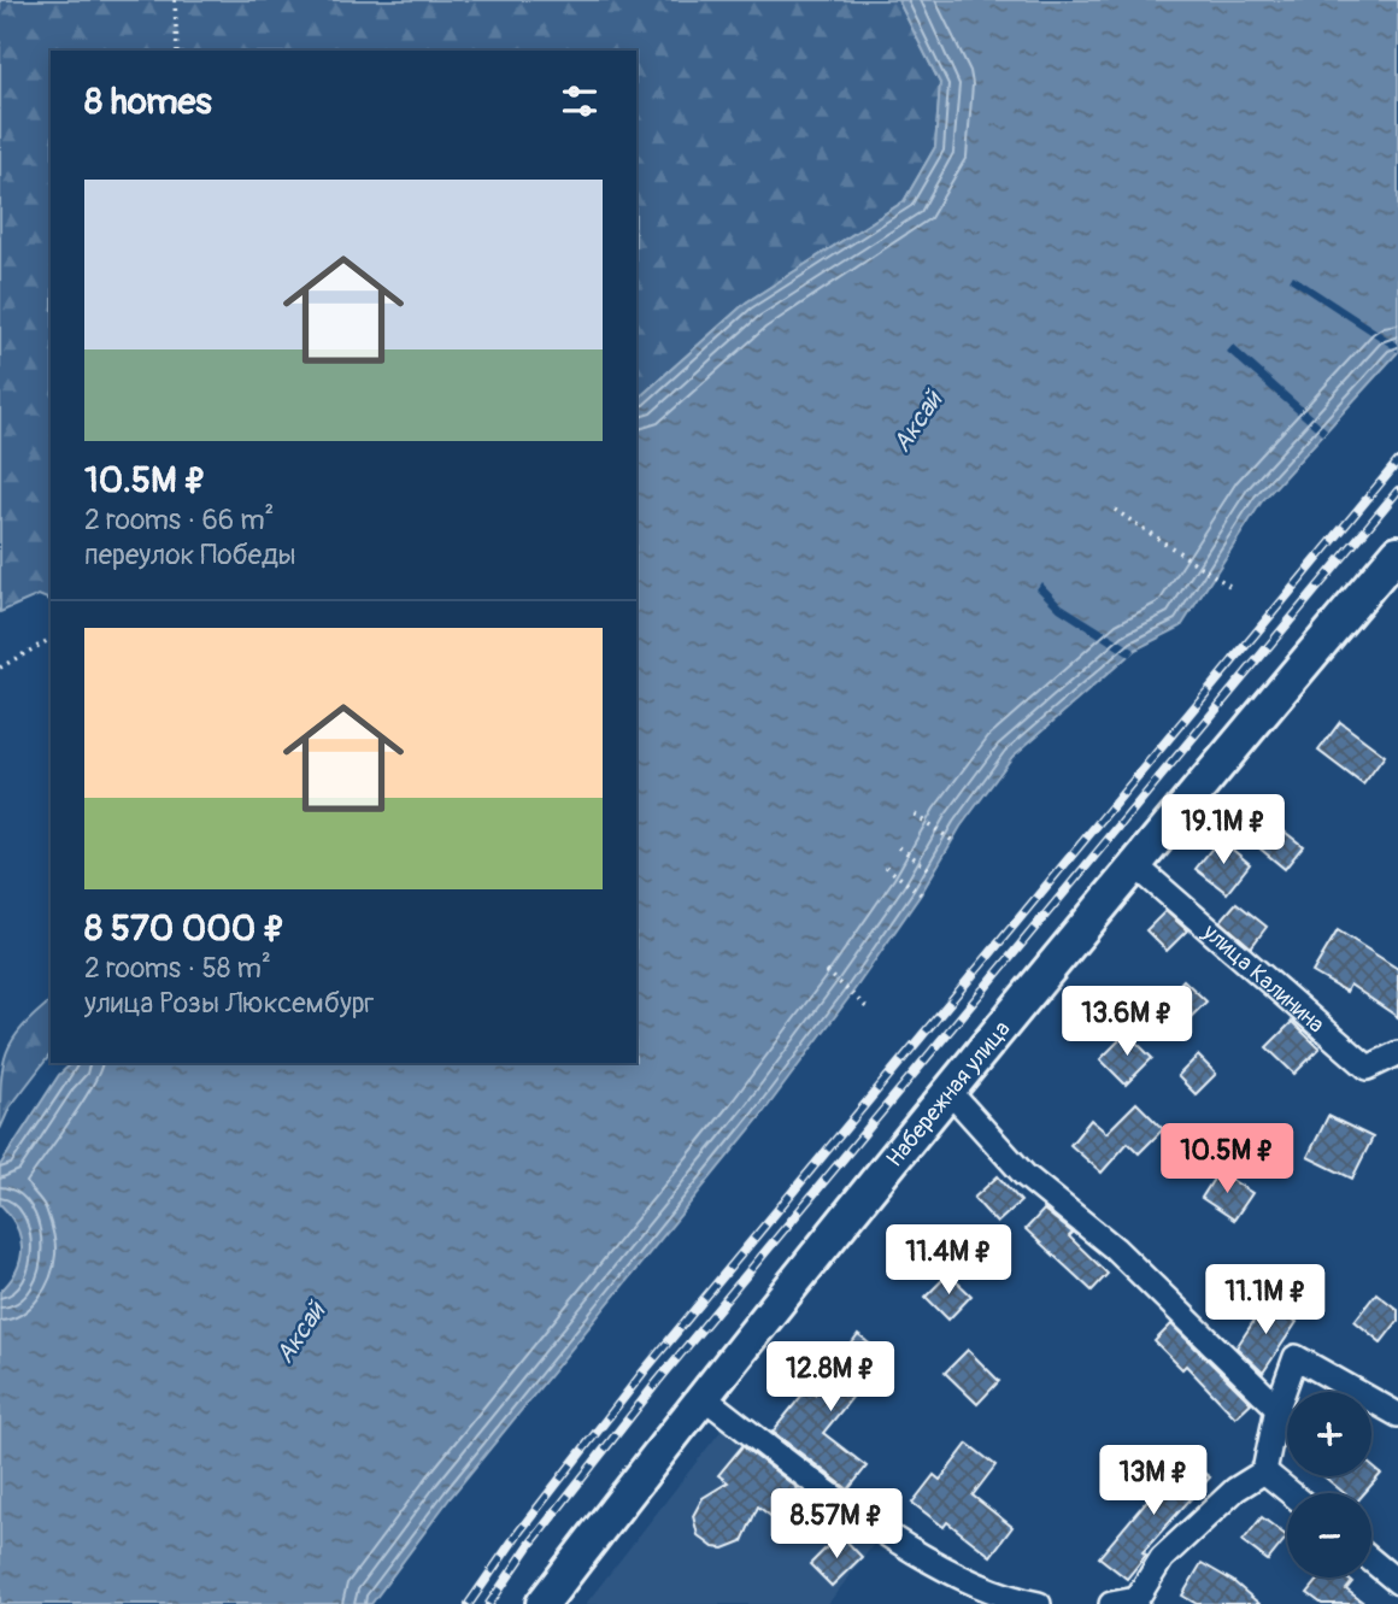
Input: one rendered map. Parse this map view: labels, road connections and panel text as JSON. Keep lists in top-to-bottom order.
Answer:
{
  "streets": {
    "street": ["улица Калинина", "Набережная улица"]
  },
  "crossings": [
    ["улица Калинина", "Набережная улица"]
  ],
  "water": ["Аксай"],
  "page": {
    "heading": "8 homes",
    "list": [
      {
        "name": "10.5M ₽",
        "note": "2 rooms · 66 m² · переулок Победы"
      },
      {
        "name": "8 570 000 ₽",
        "note": "2 rooms · 58 m² · улица Розы Люксембург"
      }
    ],
    "price": [
      "19.1M ₽",
      "13.6M ₽",
      "10.5M ₽",
      "11.4M ₽",
      "11.1M ₽",
      "12.8M ₽",
      "13M ₽",
      "8.57M ₽"
    ],
    "map_buttons": ["+", "−"]
  }
}
